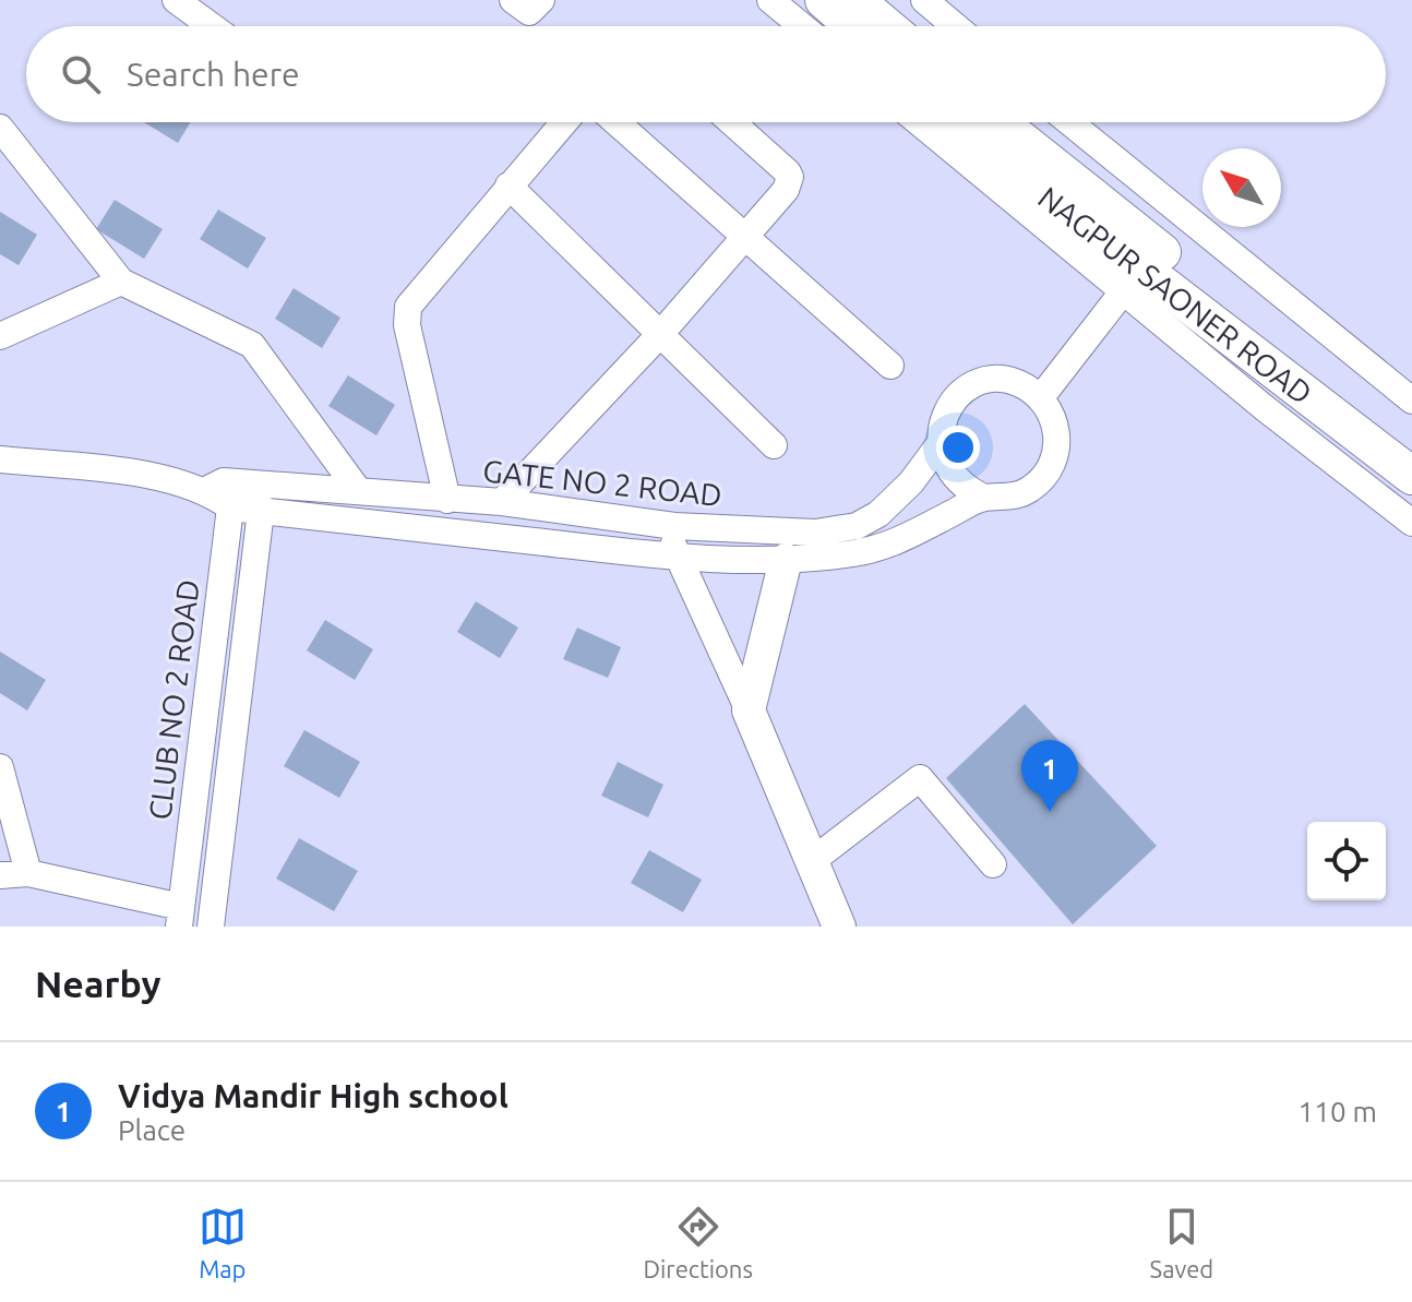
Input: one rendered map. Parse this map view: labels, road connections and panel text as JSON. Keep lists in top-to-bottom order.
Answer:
{
  "streets": {
    "highway": ["NAGPUR SAONER ROAD"],
    "street": ["GATE NO 2 ROAD", "CLUB NO 2 ROAD"]
  },
  "crossings": [
    ["GATE NO 2 ROAD", "CLUB NO 2 ROAD"]
  ],
  "north": "top left",
  "page": {
    "search": "Search here",
    "pins": "1",
    "heading": "Nearby",
    "list": [
      {
        "mark": "1",
        "name": "Vidya Mandir High school",
        "note": "Place",
        "value": "110 m"
      }
    ],
    "nav": ["Map", "Directions", "Saved"]
  }
}
